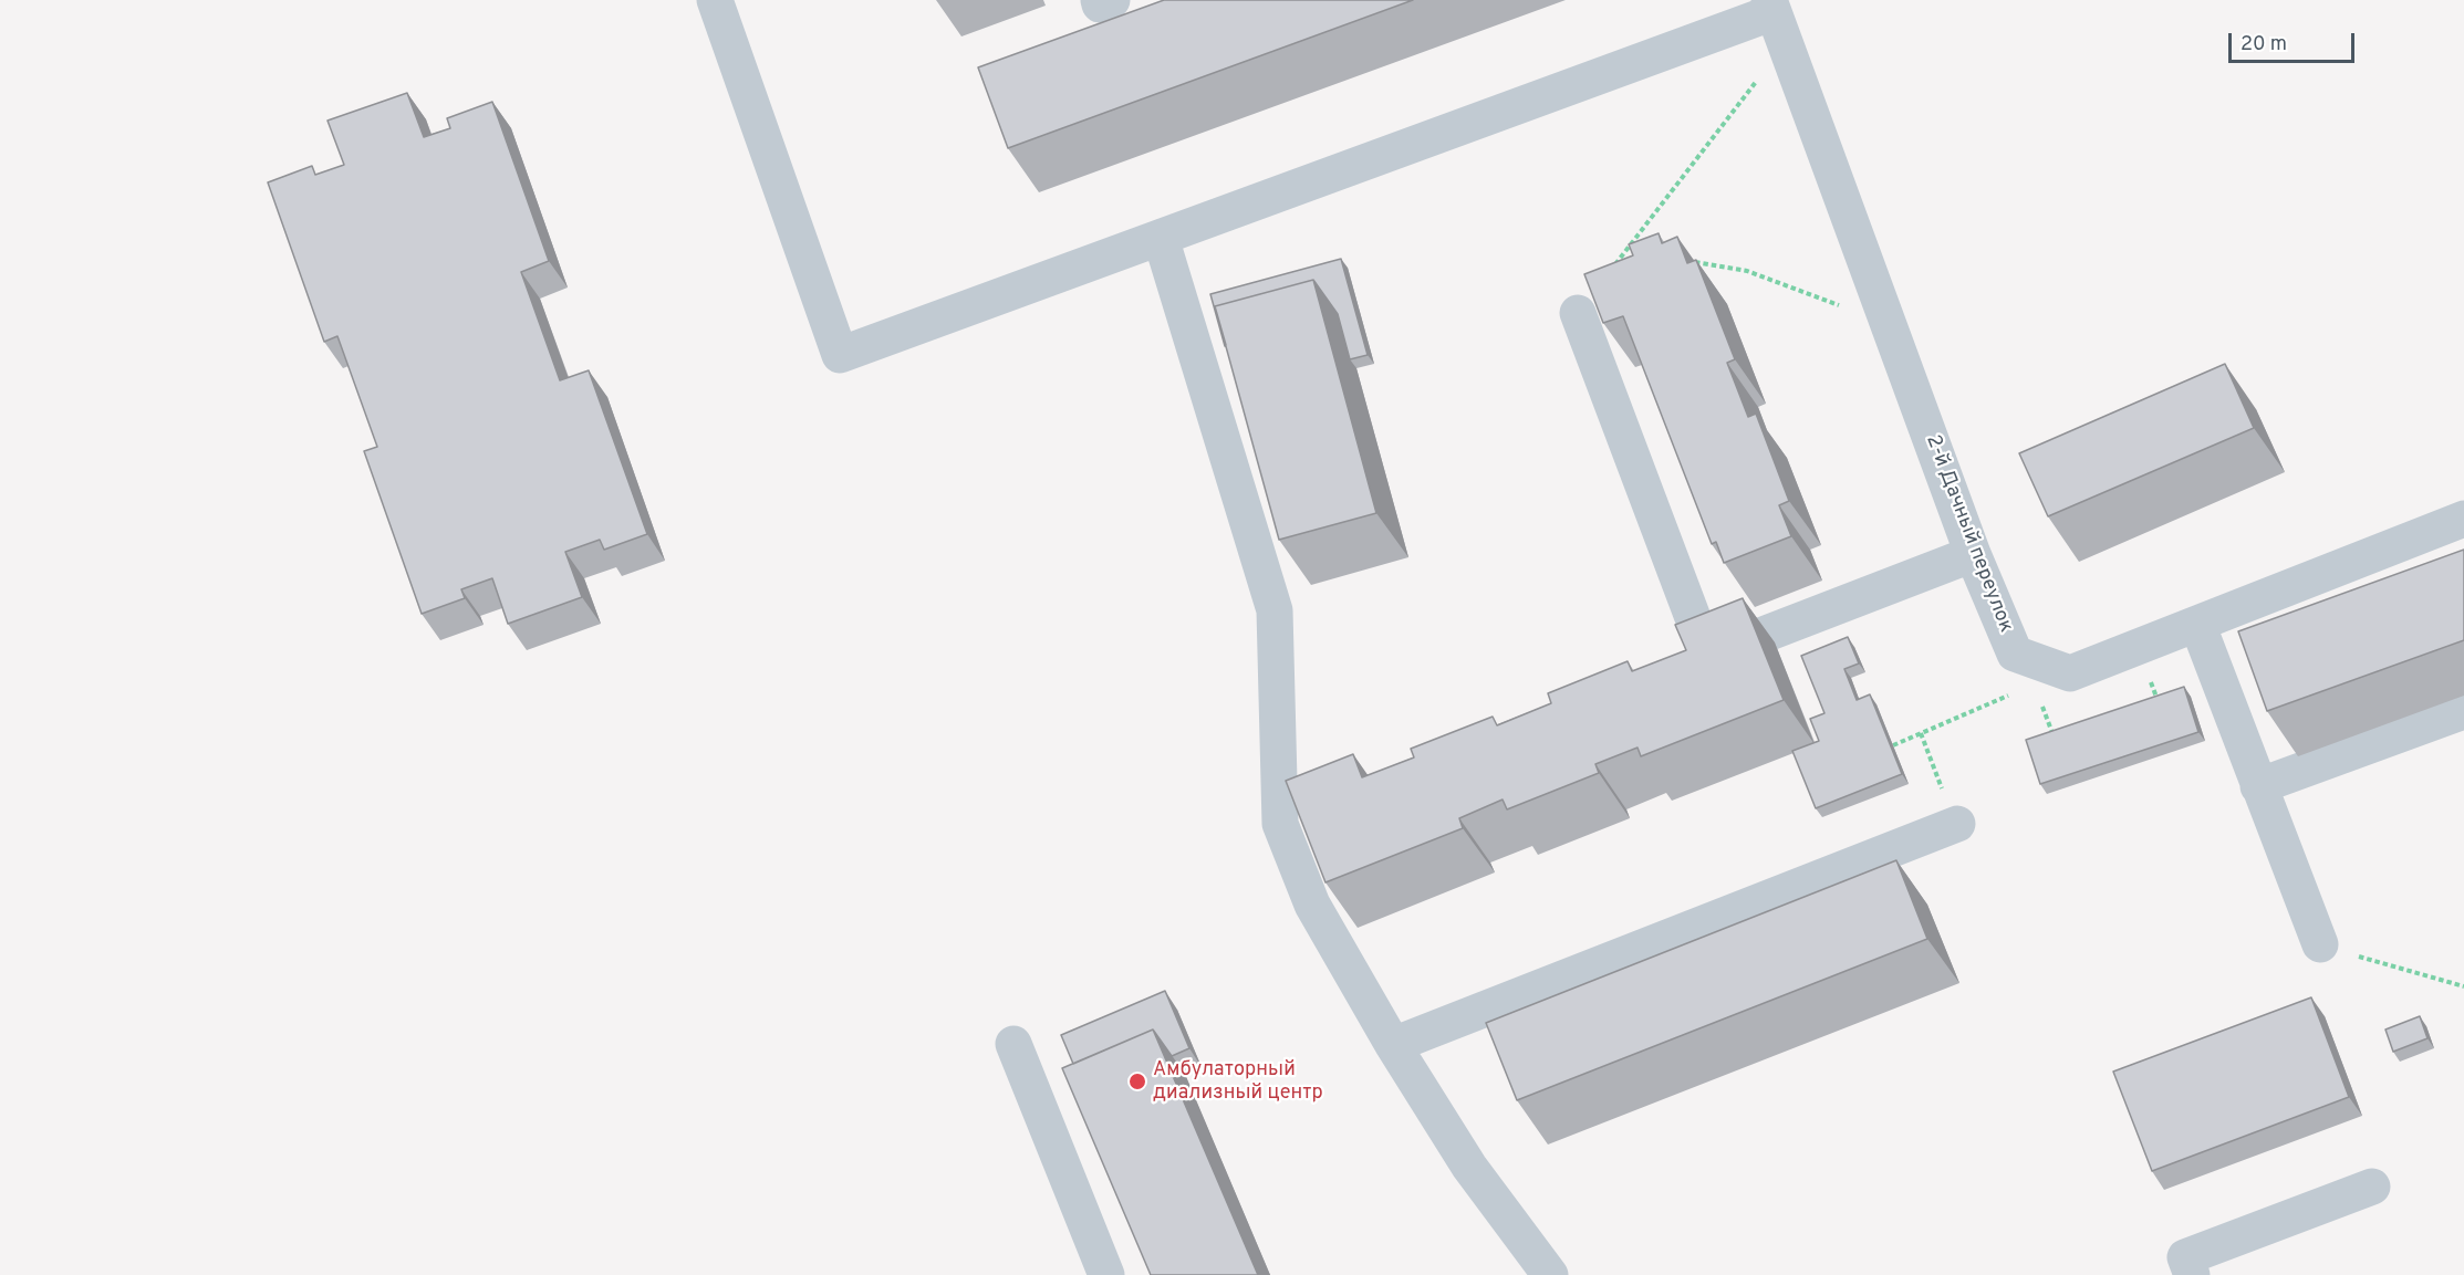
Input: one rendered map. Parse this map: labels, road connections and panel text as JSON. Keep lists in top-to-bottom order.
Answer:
{
  "streets": {
    "street": ["2-й Дачный переулок"]
  },
  "places": ["Амбулаторный диализный центр"],
  "scale_bar": "20 m"
}
